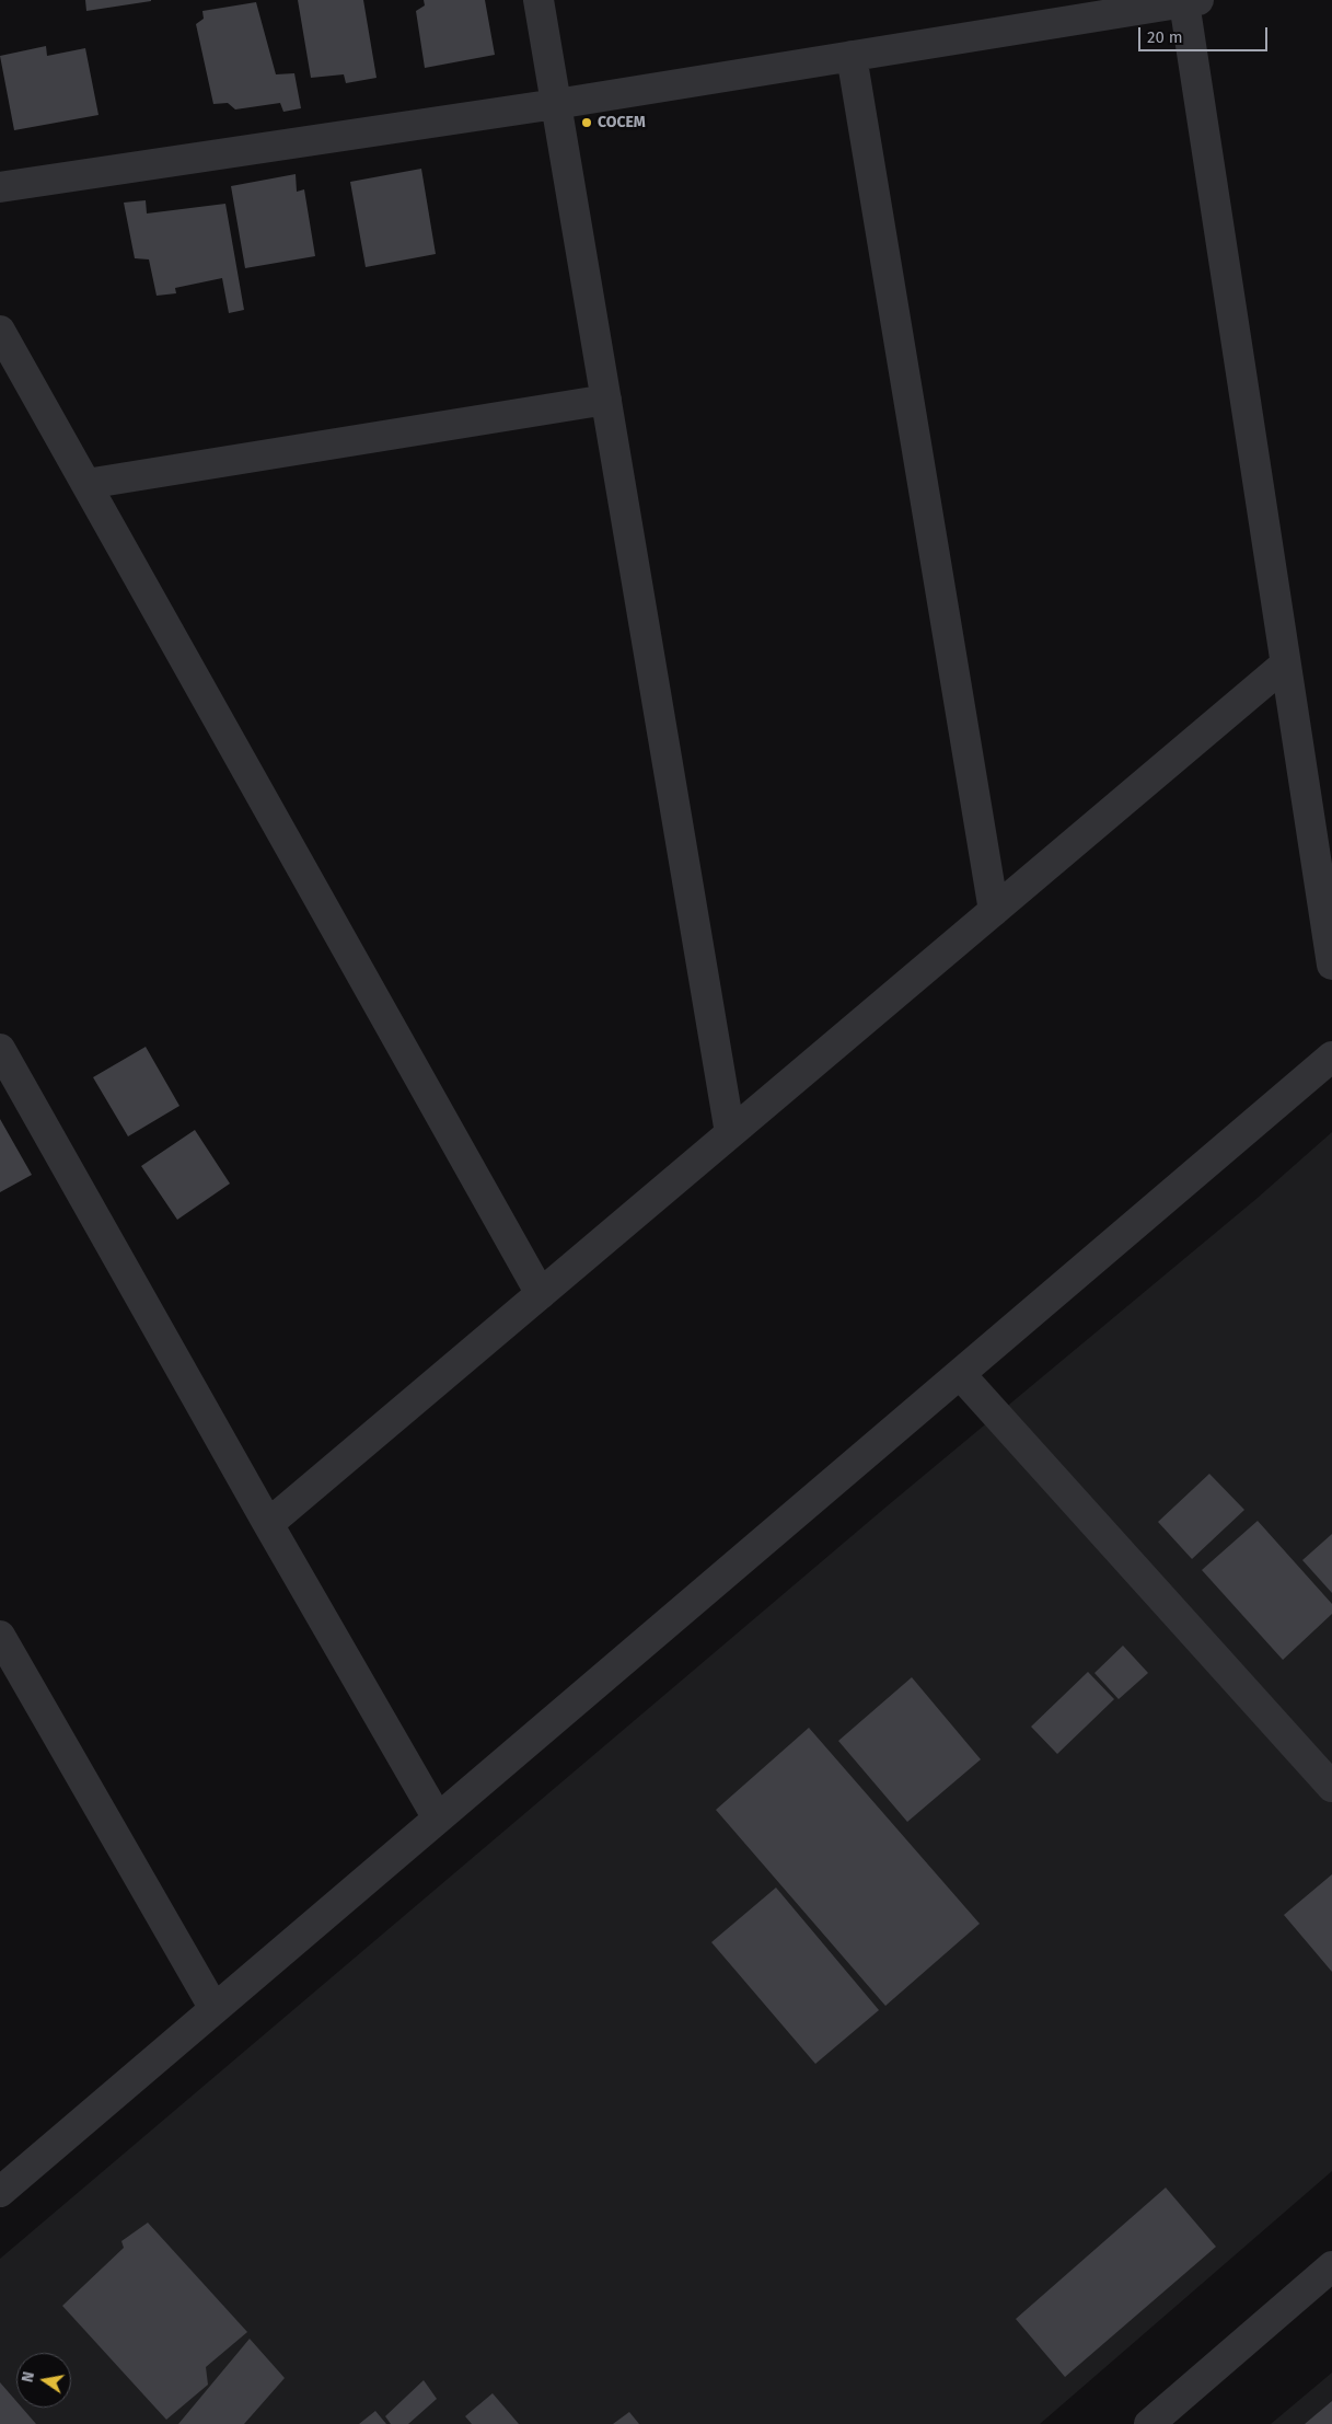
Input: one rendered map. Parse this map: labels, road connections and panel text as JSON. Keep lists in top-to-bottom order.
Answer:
{
  "places": ["COCEM"],
  "scale_bar": "20 m",
  "north": "left"
}
